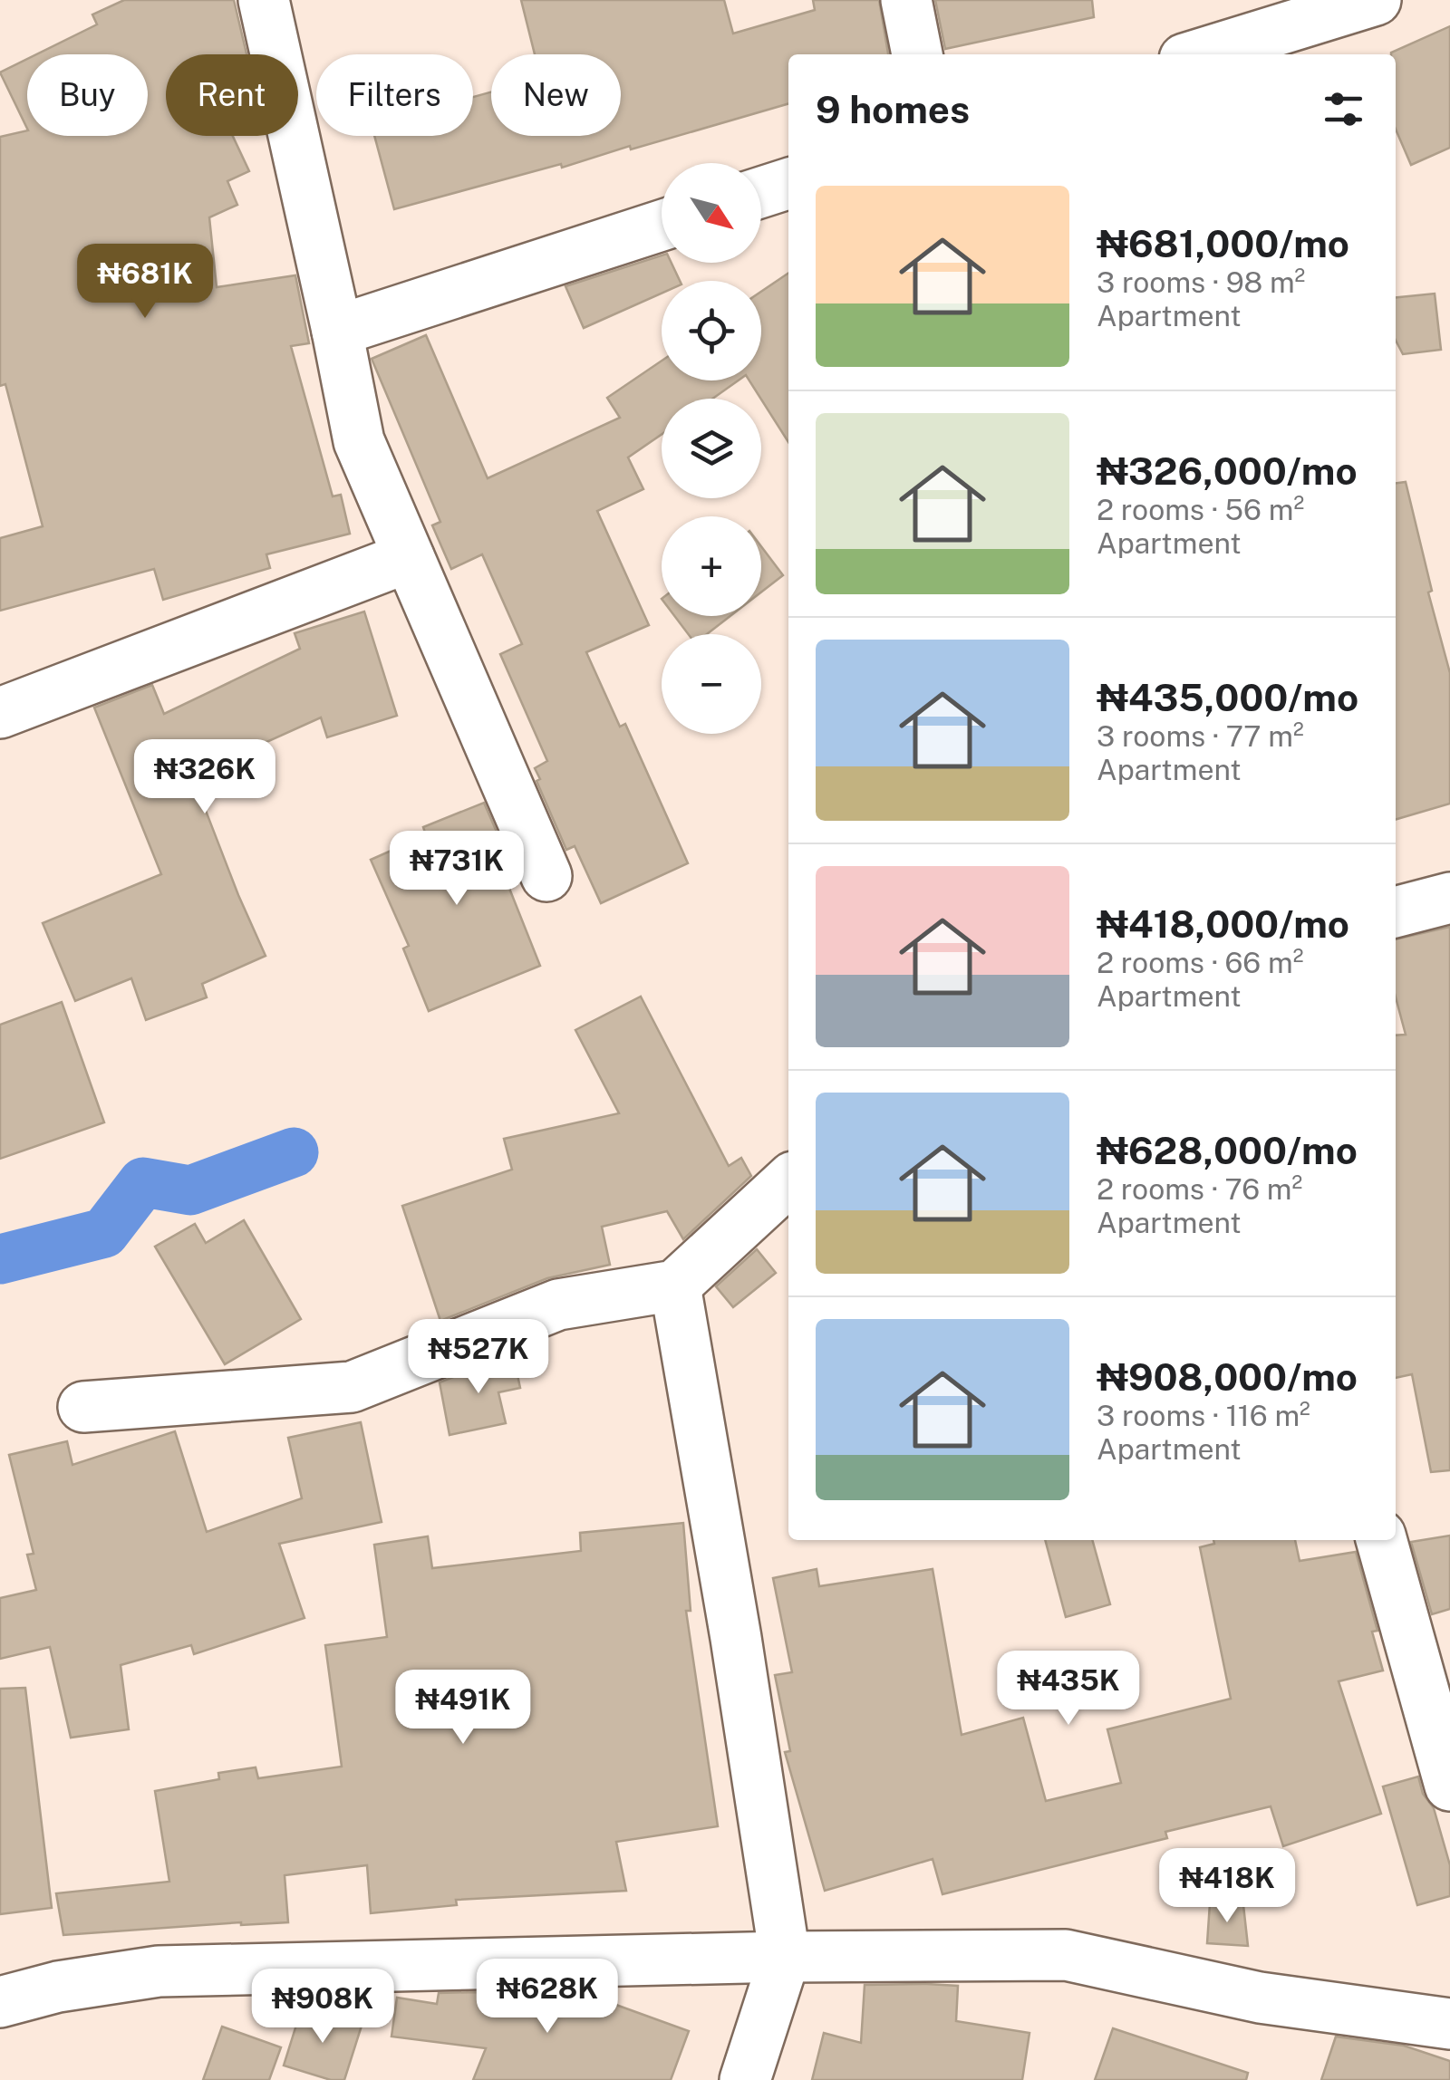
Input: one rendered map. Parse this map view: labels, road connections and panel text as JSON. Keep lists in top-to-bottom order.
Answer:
{
  "north": "bottom right",
  "page": {
    "chip": [
      "Buy",
      "Rent",
      "Filters",
      "New"
    ],
    "heading": "9 homes",
    "map_buttons": ["+", "−"],
    "list": [
      {
        "name": "₦681,000/mo",
        "note": "3 rooms · 98 m² · Apartment"
      },
      {
        "name": "₦326,000/mo",
        "note": "2 rooms · 56 m² · Apartment"
      },
      {
        "name": "₦435,000/mo",
        "note": "3 rooms · 77 m² · Apartment"
      },
      {
        "name": "₦418,000/mo",
        "note": "2 rooms · 66 m² · Apartment"
      },
      {
        "name": "₦628,000/mo",
        "note": "2 rooms · 76 m² · Apartment"
      },
      {
        "name": "₦908,000/mo",
        "note": "3 rooms · 116 m² · Apartment"
      }
    ],
    "price": [
      "₦681K",
      "₦326K",
      "₦731K",
      "₦527K",
      "₦435K",
      "₦491K",
      "₦418K",
      "₦628K",
      "₦908K"
    ]
  }
}
